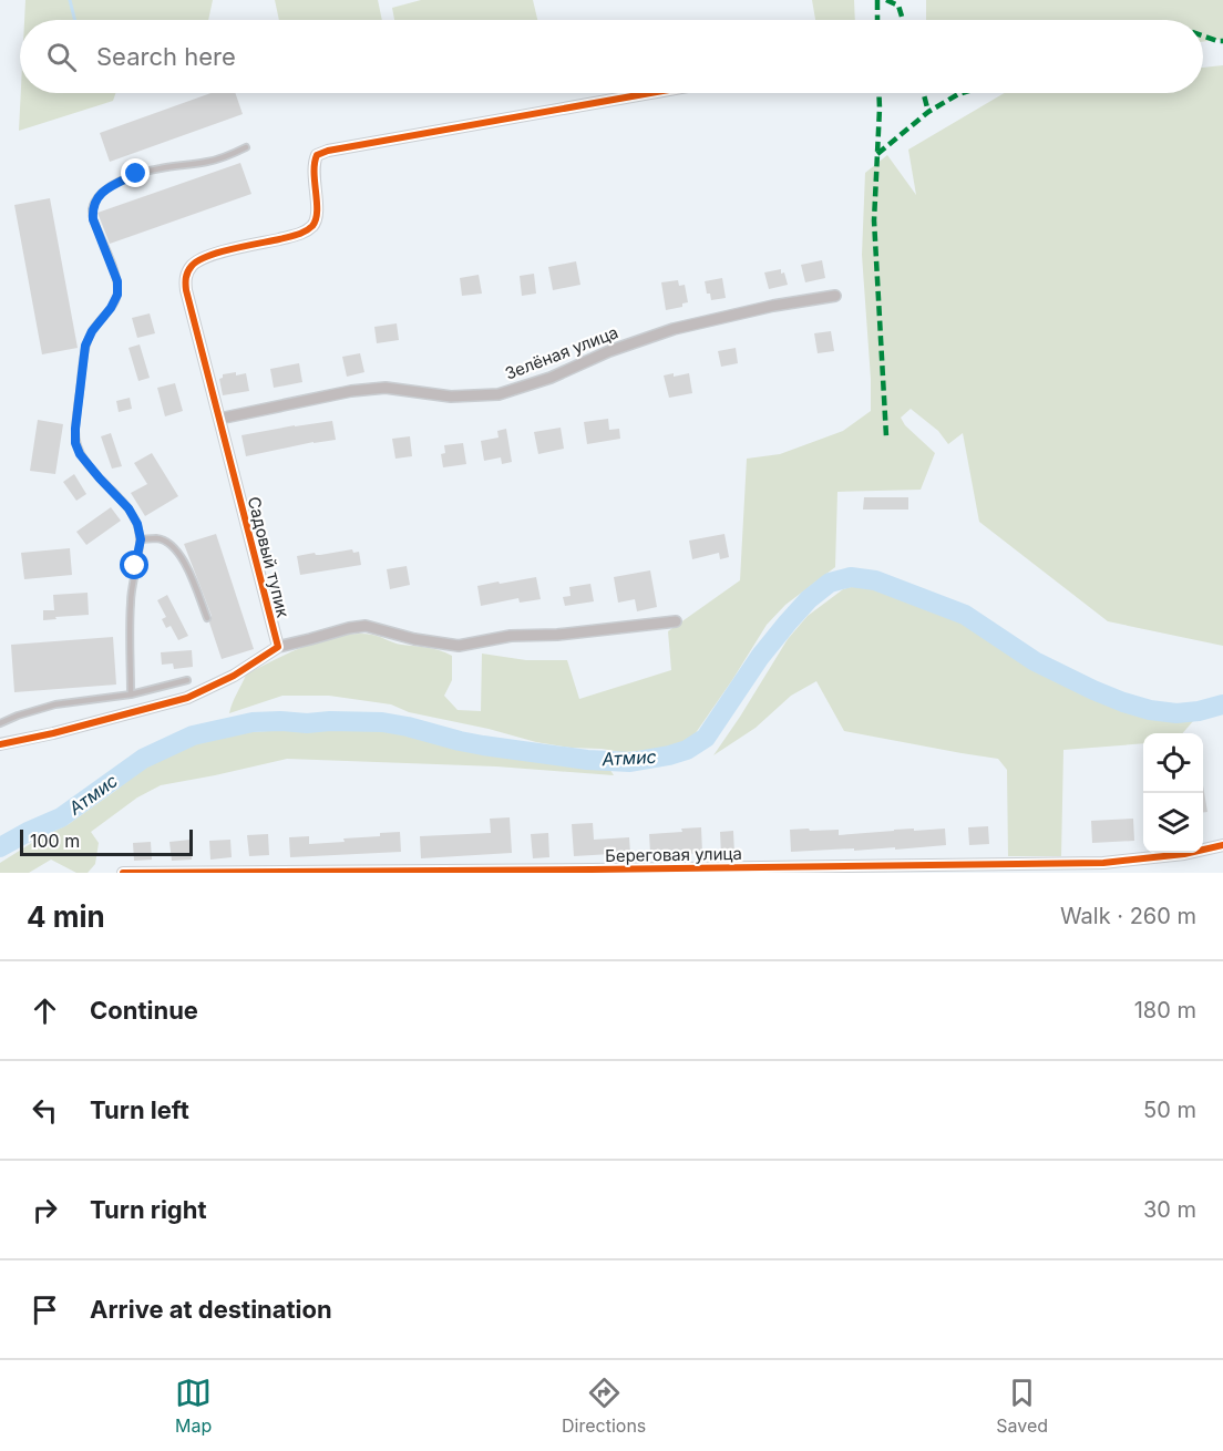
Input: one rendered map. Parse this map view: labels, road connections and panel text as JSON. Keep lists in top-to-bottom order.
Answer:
{
  "streets": {
    "street": ["Зелёная улица", "Садовый тупик", "Береговая улица"]
  },
  "crossings": [
    ["Зелёная улица", "Садовый тупик"]
  ],
  "water": ["Атмис"],
  "scale_bar": "100 m",
  "page": {
    "search": "Search here",
    "scale": "100 m",
    "heading": ["4 min", "Walk · 260 m"],
    "list": [
      ["Continue", "180 m"],
      ["Turn left", "50 m"],
      ["Turn right", "30 m"],
      "Arrive at destination"
    ],
    "nav": ["Map", "Directions", "Saved"]
  }
}
